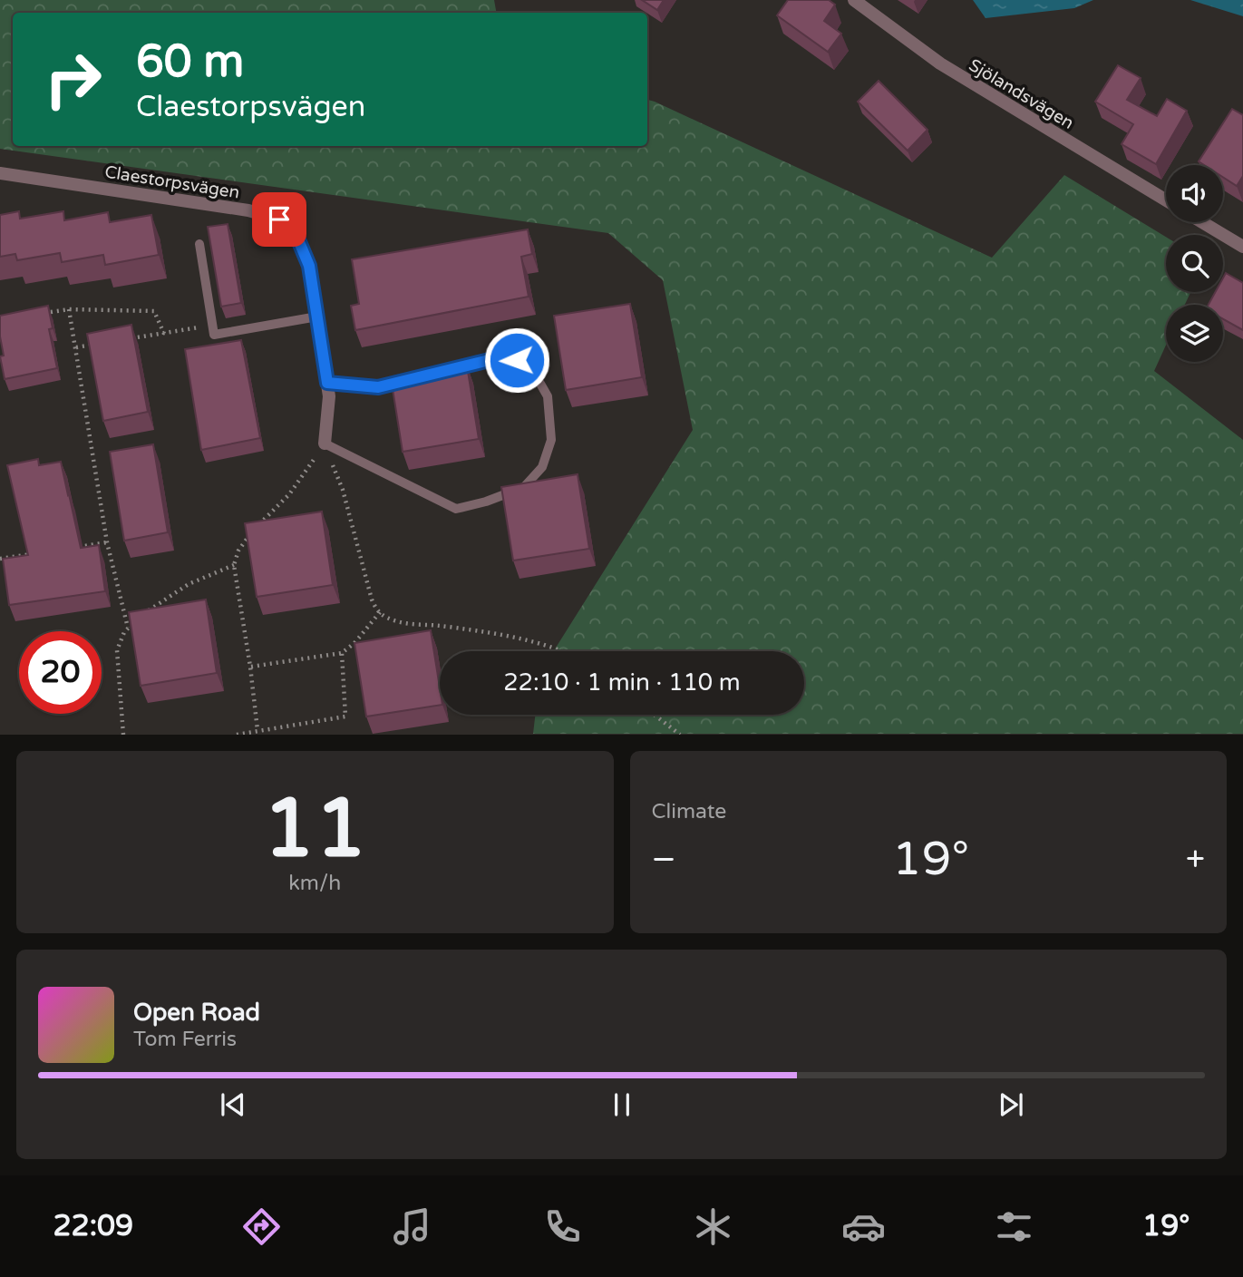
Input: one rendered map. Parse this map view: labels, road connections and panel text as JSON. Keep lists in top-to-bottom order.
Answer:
{
  "streets": {
    "street": ["Sjölandsvägen", "Claestorpsvägen"]
  },
  "page": {
    "turn": ["60 m", "Claestorpsvägen"],
    "limit": "20",
    "trip": "22:10 · 1 min · 110 m",
    "tile": [
      ["11", "km/h"],
      "Climate"
    ],
    "heat": ["−", "19°", "+"],
    "song": ["Open Road", "Tom Ferris"],
    "tabs": ["22:09", "19°"]
  }
}
